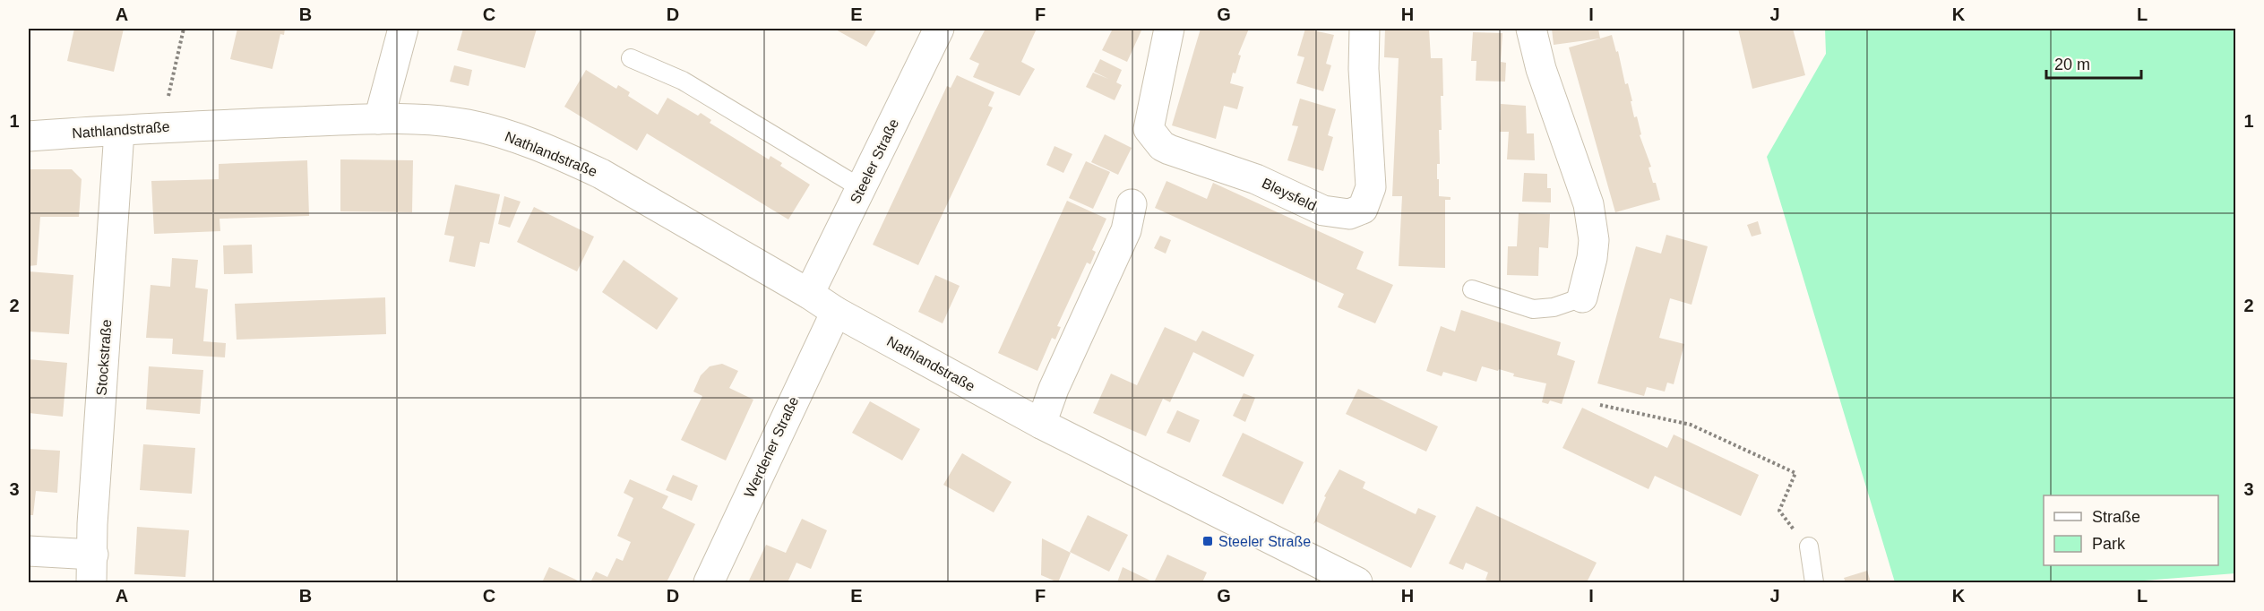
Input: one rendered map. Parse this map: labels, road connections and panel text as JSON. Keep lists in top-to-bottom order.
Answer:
{
  "streets": {
    "street": [
      "Nathlandstraße",
      "Steeler Straße",
      "Bleysfeld",
      "Stockstraße",
      "Werdener Straße"
    ]
  },
  "crossings": [
    ["Nathlandstraße", "Steeler Straße"],
    ["Nathlandstraße", "Stockstraße"],
    ["Nathlandstraße", "Werdener Straße"]
  ],
  "places": {
    "transit": ["Steeler Straße"]
  },
  "legend": ["Straße", "Park"],
  "scale_bar": "20 m",
  "grid": {
    "columns": [
      "A",
      "B",
      "C",
      "D",
      "E",
      "F",
      "G",
      "H",
      "I",
      "J",
      "K",
      "L"
    ],
    "rows": ["1", "2", "3"]
  }
}
